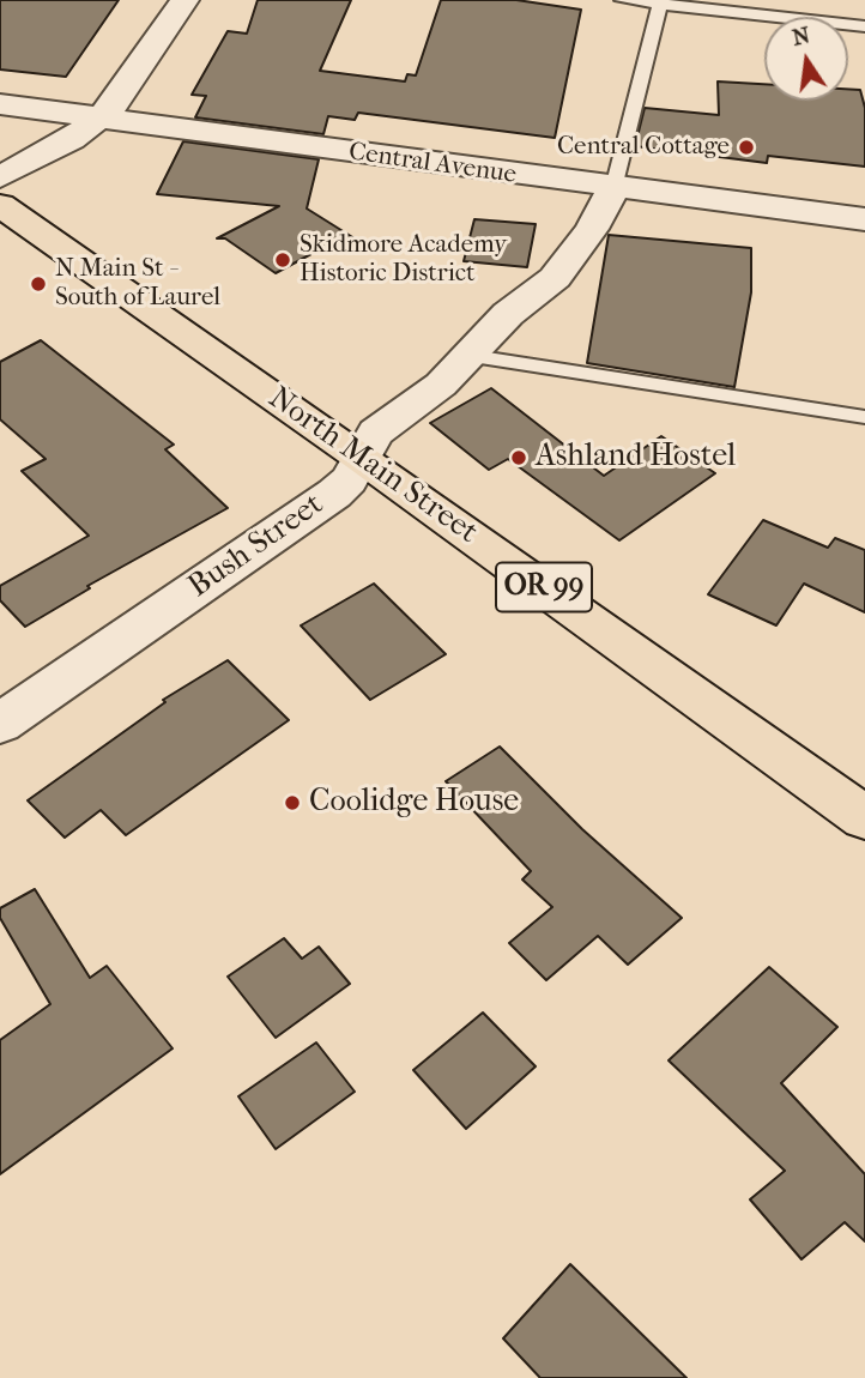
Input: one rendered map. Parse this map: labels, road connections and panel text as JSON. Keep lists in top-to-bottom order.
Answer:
{
  "streets": {
    "main road": ["North Main Street", "OR 99"],
    "street": ["Central Avenue", "Bush Street"]
  },
  "crossings": [
    ["Central Avenue", "Bush Street"],
    ["North Main Street", "Bush Street"]
  ],
  "places": [
    "Central Cottage",
    "Skidmore Academy Historic District",
    "N Main St - South of Laurel",
    "Ashland Hostel",
    "Coolidge House"
  ],
  "north": "top"
}
